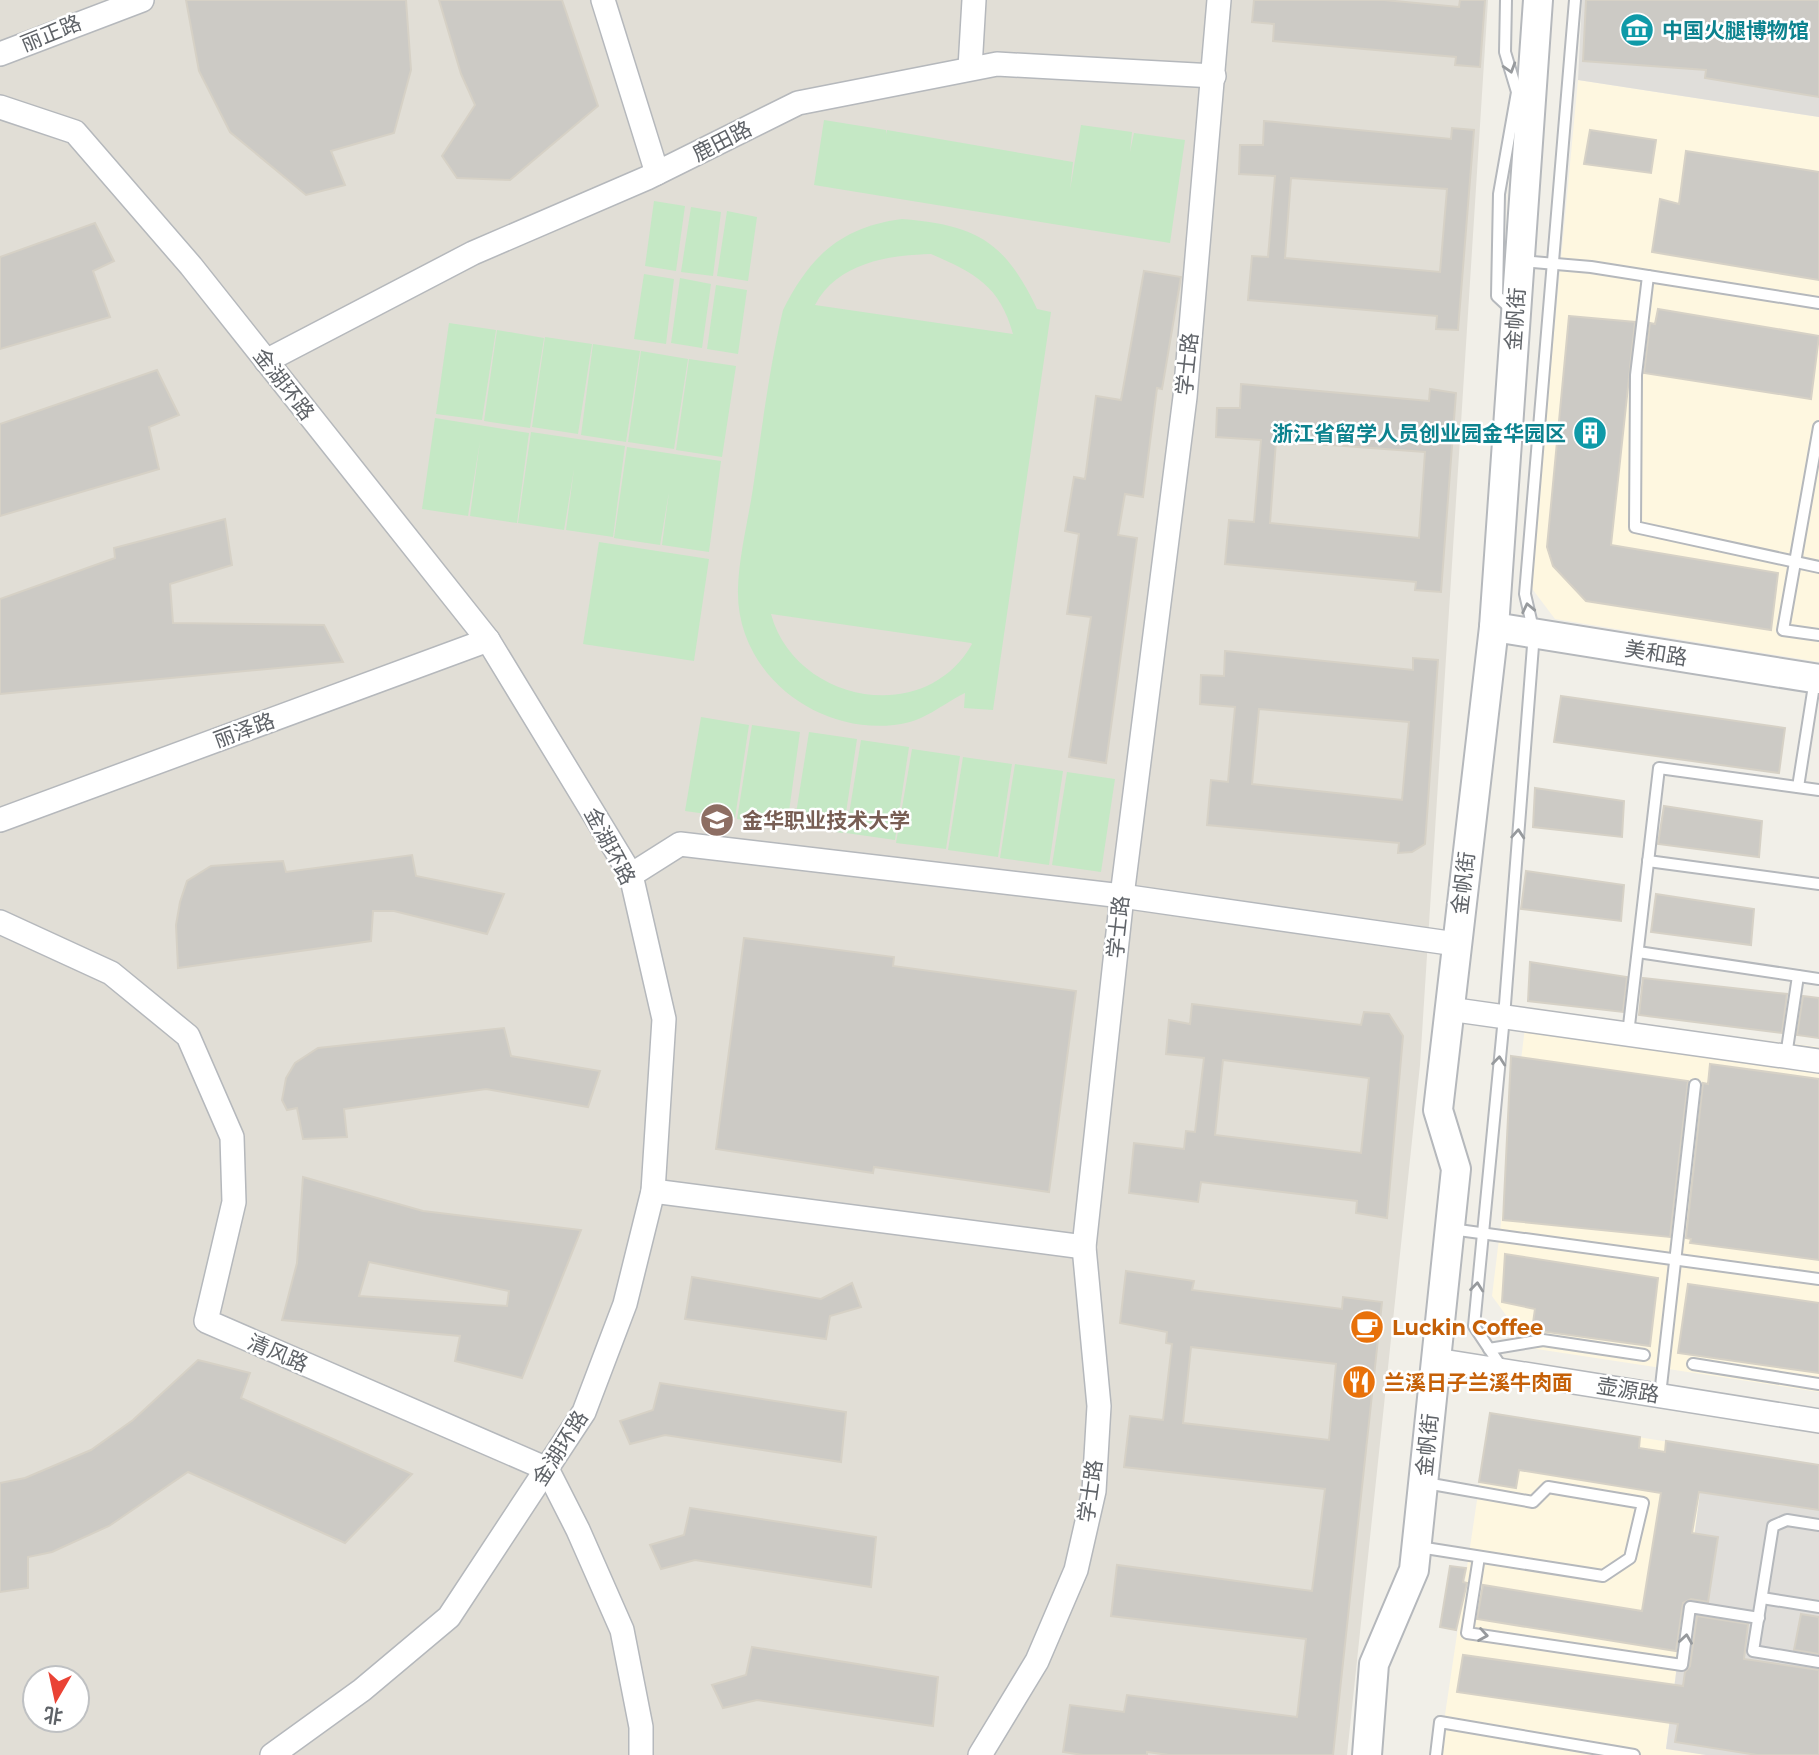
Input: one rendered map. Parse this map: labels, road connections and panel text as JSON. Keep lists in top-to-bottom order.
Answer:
{
  "streets": {
    "street": [
      "丽正路",
      "鹿田路",
      "金帆街",
      "学士路",
      "金湖环路",
      "美和路",
      "丽泽路",
      "清风路",
      "壶源路"
    ]
  },
  "crossings": [
    ["鹿田路", "学士路"],
    ["鹿田路", "金湖环路"],
    ["金帆街", "美和路"],
    ["金帆街", "壶源路"],
    ["金湖环路", "丽泽路"],
    ["金湖环路", "清风路"]
  ],
  "places": {
    "museum": ["中国火腿博物馆"],
    "building": ["浙江省留学人员创业园金华园区"],
    "school or university": ["金华职业技术大学"],
    "cafe": ["Luckin Coffee"],
    "restaurant": ["兰溪日子兰溪牛肉面"]
  },
  "north": "bottom"
}
